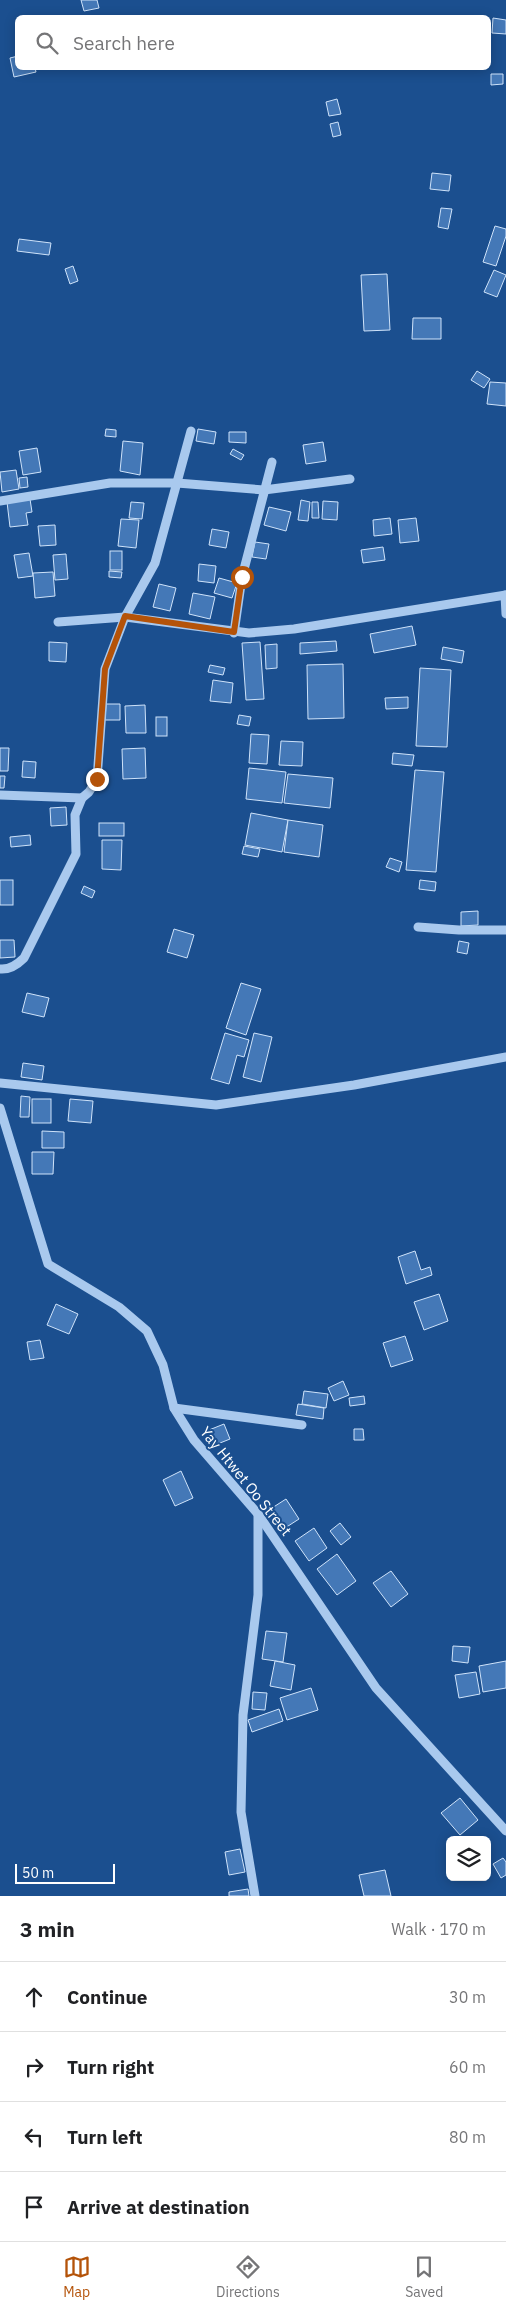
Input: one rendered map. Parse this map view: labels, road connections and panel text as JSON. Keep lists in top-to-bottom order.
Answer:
{
  "streets": {
    "street": ["Yay Htwet Oo Street"]
  },
  "scale_bar": "50 m",
  "page": {
    "search": "Search here",
    "scale": "50 m",
    "heading": ["3 min", "Walk · 170 m"],
    "list": [
      ["Continue", "30 m"],
      ["Turn right", "60 m"],
      ["Turn left", "80 m"],
      "Arrive at destination"
    ],
    "nav": ["Map", "Directions", "Saved"]
  }
}
